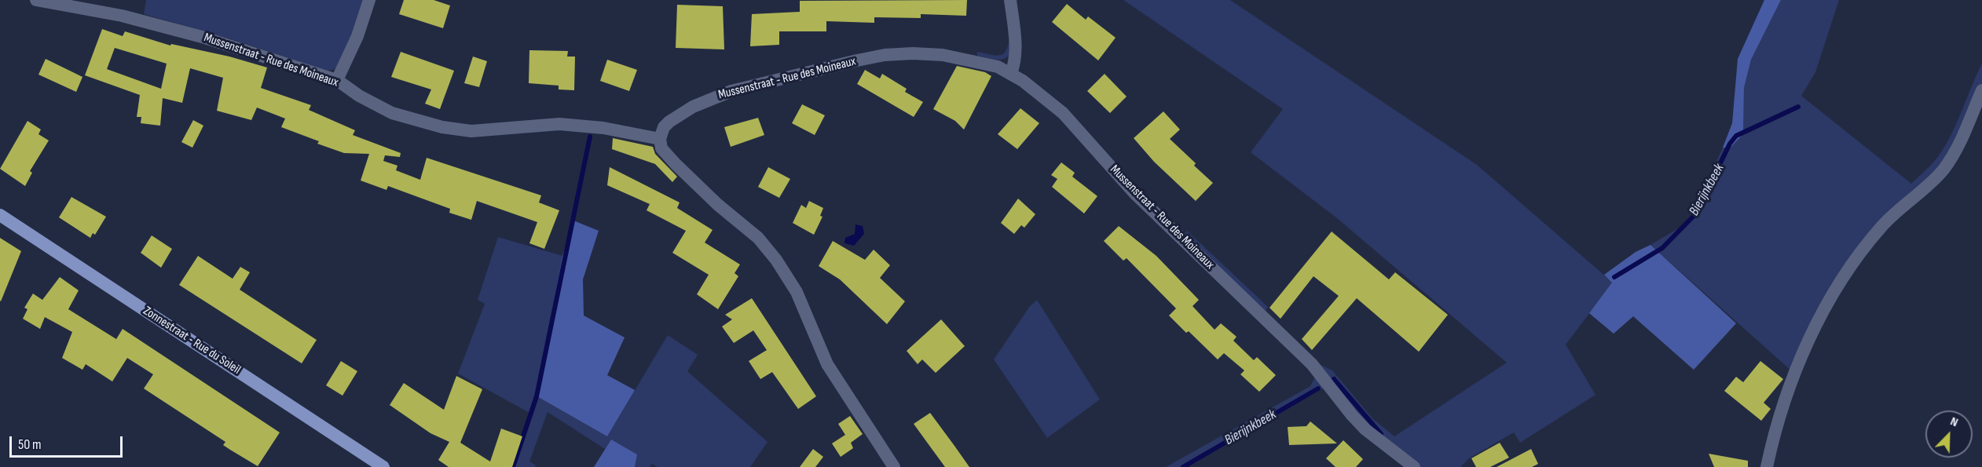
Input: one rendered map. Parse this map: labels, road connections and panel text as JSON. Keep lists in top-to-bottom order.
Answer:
{
  "streets": {
    "main road": ["Zonnestraat - Rue du Soleil"],
    "street": ["Mussenstraat - Rue des Moineaux"]
  },
  "water": ["Bierijnkbeek"],
  "scale_bar": "50 m",
  "north": "top right"
}
